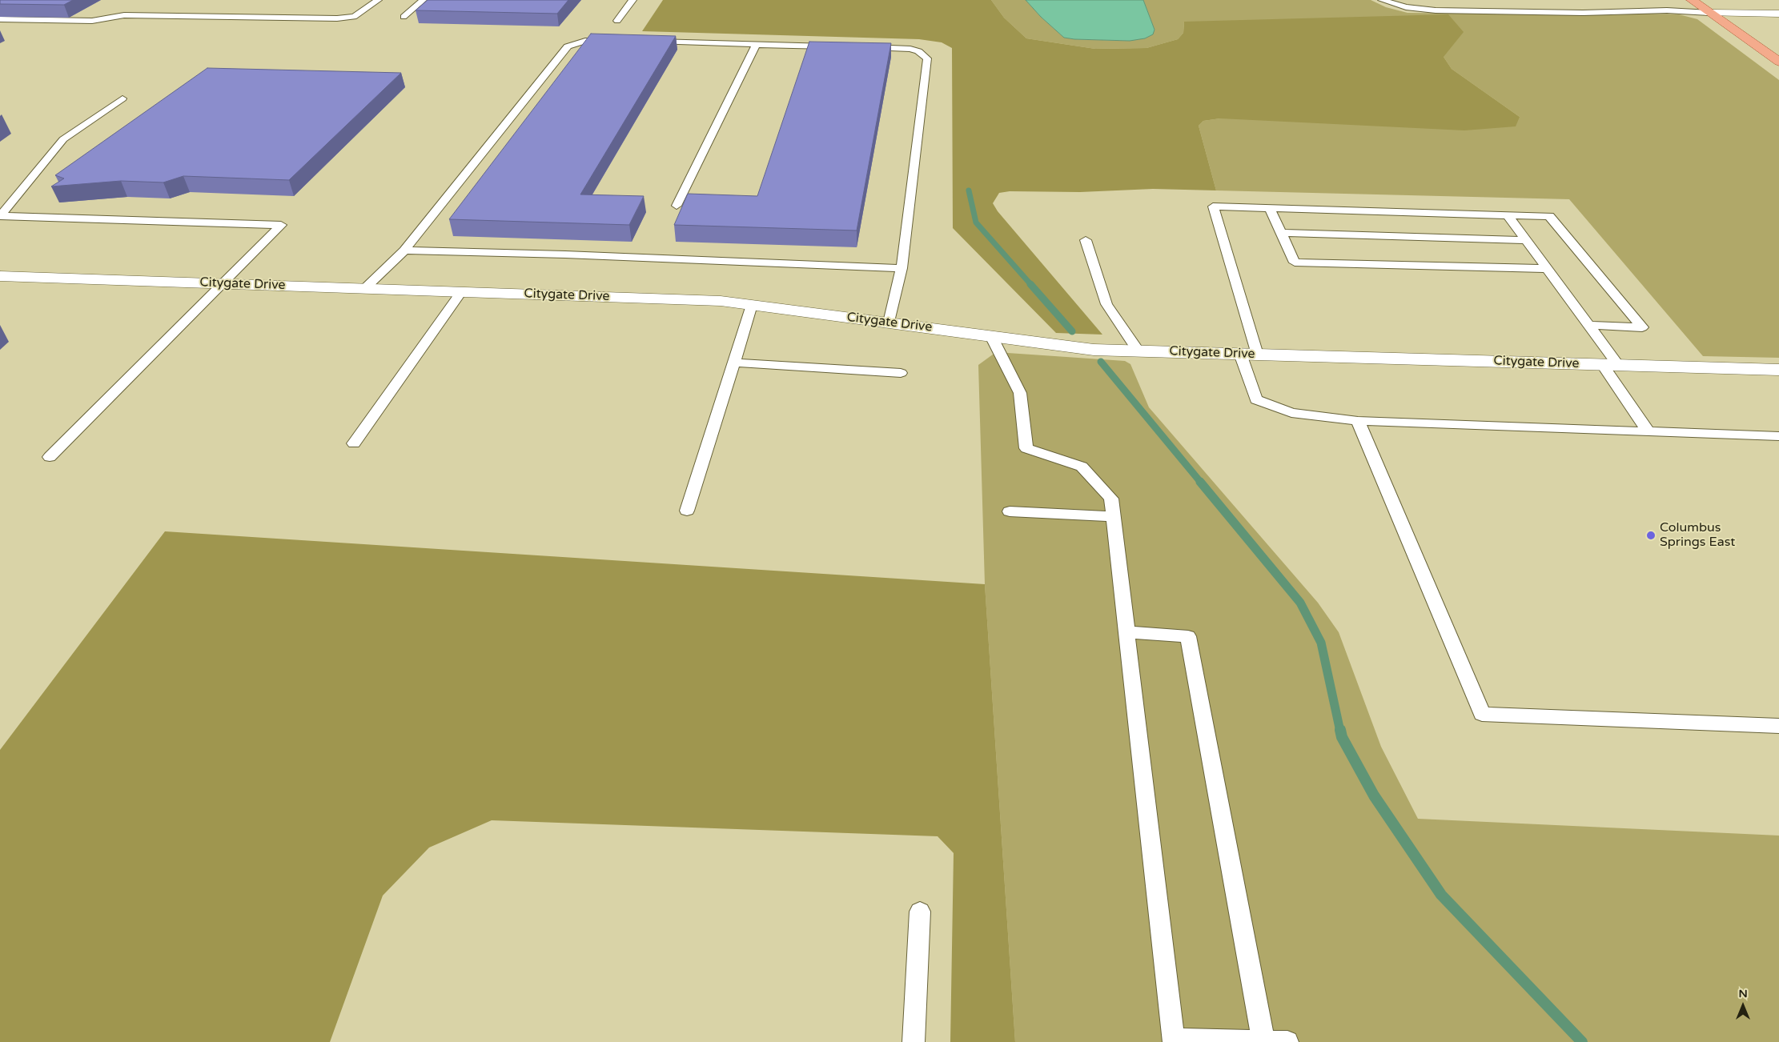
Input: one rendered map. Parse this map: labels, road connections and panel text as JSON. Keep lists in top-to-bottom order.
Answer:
{
  "streets": {
    "street": ["Citygate Drive"]
  },
  "places": ["Columbus Springs East"],
  "north": "top"
}
